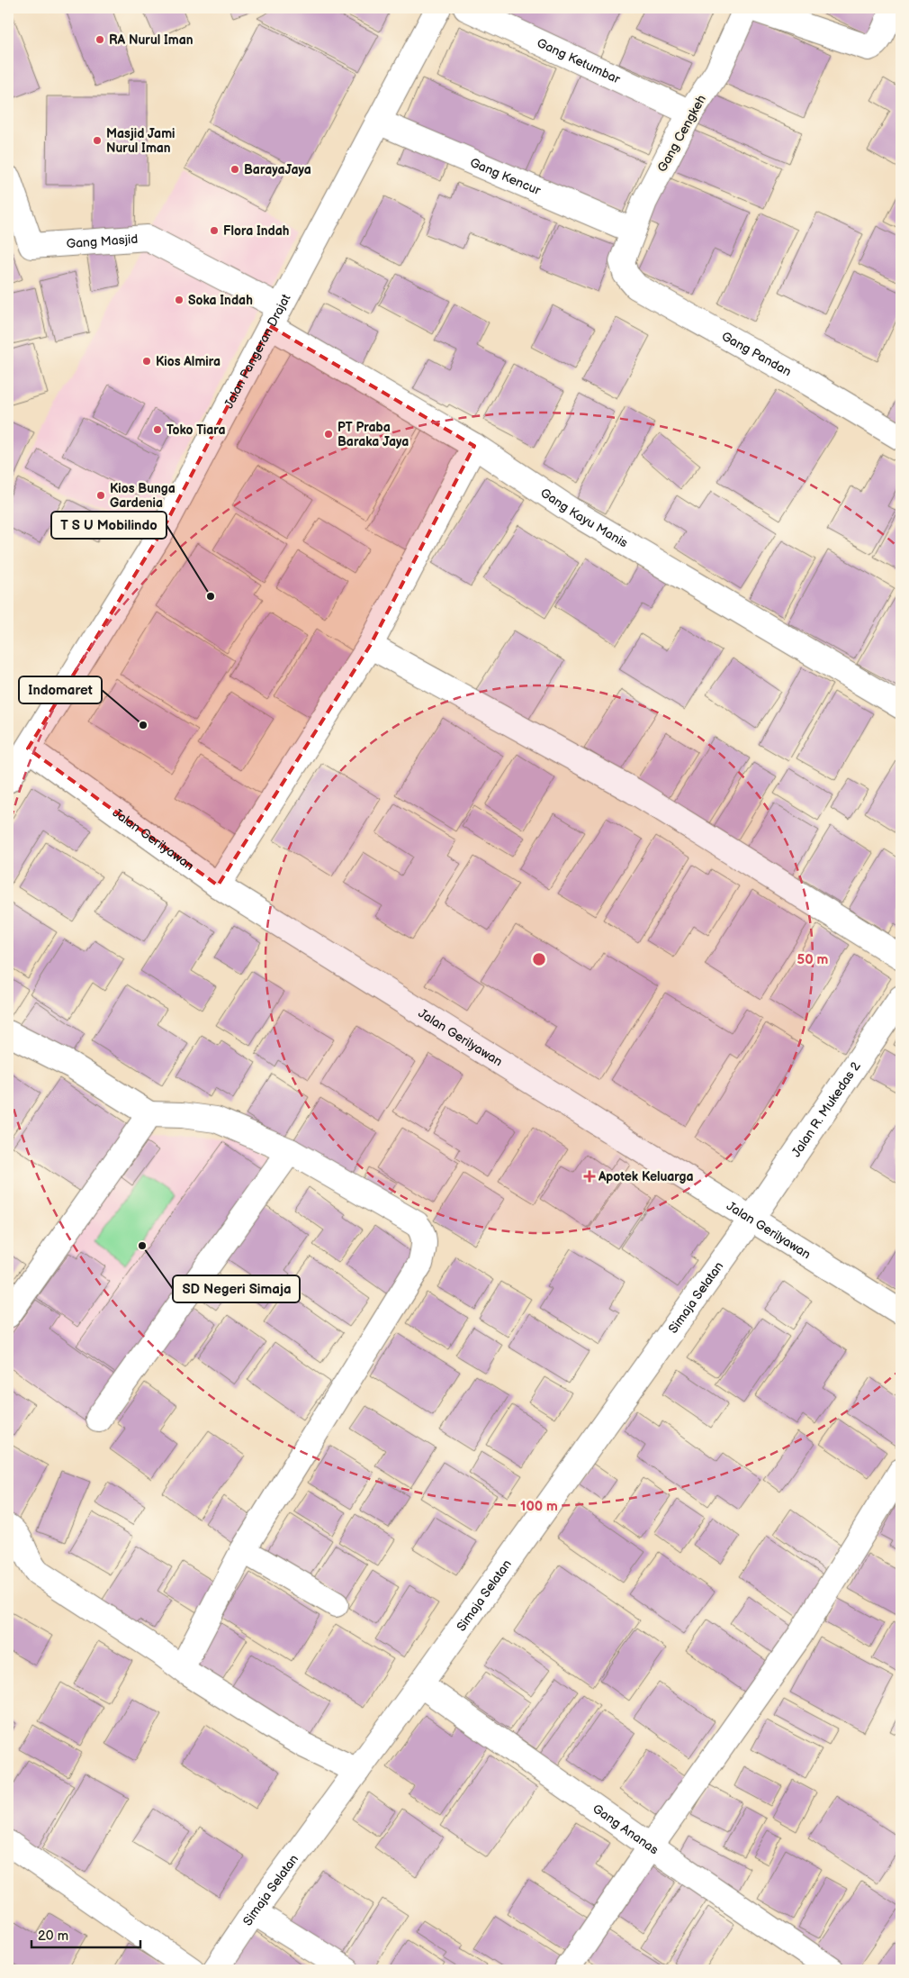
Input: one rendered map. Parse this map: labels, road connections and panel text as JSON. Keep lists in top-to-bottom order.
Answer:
{
  "streets": {
    "street": [
      "Gang Ketumbar",
      "Gang Cengkeh",
      "Gang Kencur",
      "Gang Masjid",
      "Jalan Pangeran Drajat",
      "Gang Pandan",
      "Gang Kayu Manis",
      "Jalan Gerilyawan",
      "Jalan R. Mukedas 2",
      "Simaja Selatan",
      "Gang Ananas"
    ]
  },
  "crossings": [
    ["Gang Ketumbar", "Gang Cengkeh"],
    ["Gang Cengkeh", "Gang Kencur"],
    ["Gang Cengkeh", "Gang Pandan"],
    ["Gang Kencur", "Jalan Pangeran Drajat"],
    ["Gang Masjid", "Jalan Pangeran Drajat"],
    ["Gang Masjid", "Gang Kayu Manis"],
    ["Jalan Pangeran Drajat", "Gang Kayu Manis"],
    ["Jalan Pangeran Drajat", "Jalan Gerilyawan"],
    ["Jalan Gerilyawan", "Jalan R. Mukedas 2"],
    ["Jalan Gerilyawan", "Simaja Selatan"],
    ["Jalan R. Mukedas 2", "Simaja Selatan"],
    ["Simaja Selatan", "Gang Ananas"]
  ],
  "places": {
    "other": [
      "RA Nurul Iman",
      "Masjid Jami Nurul Iman",
      "BarayaJaya",
      "Flora Indah",
      "Soka Indah",
      "Kios Almira",
      "Toko Tiara",
      "PT Praba Baraka Jaya",
      "Kios Bunga Gardenia",
      "T S U Mobilindo",
      "Indomaret",
      "SD Negeri Simaja"
    ],
    "health": ["Apotek Keluarga"]
  },
  "scale_bar": "20 m",
  "rings": ["50 m", "100 m"]
}
